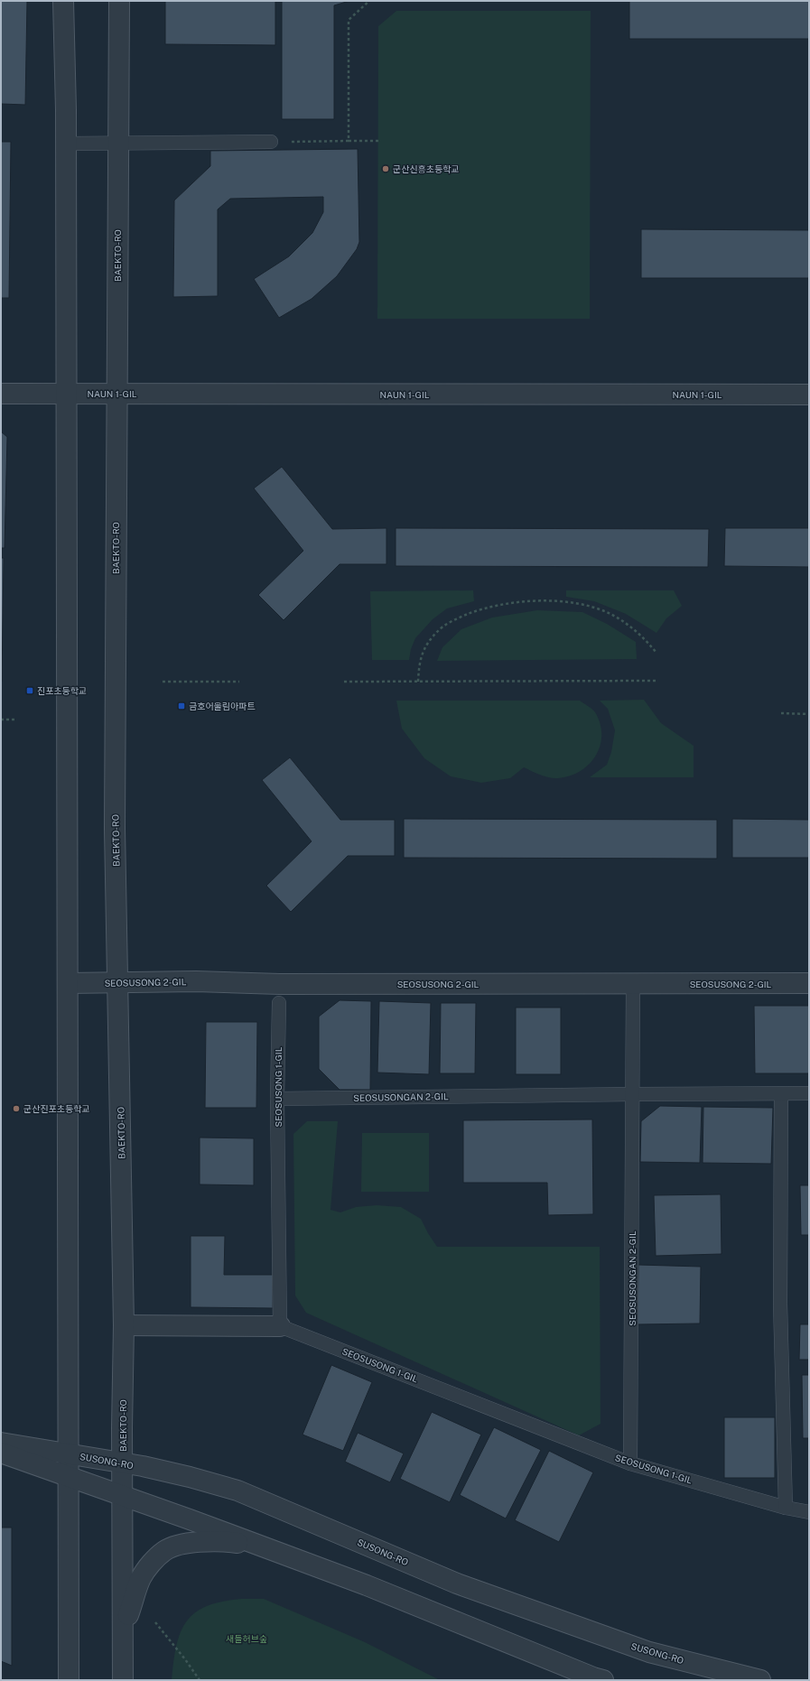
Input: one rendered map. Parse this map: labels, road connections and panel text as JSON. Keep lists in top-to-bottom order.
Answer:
{
  "streets": {
    "street": [
      "BAEKTO-RO",
      "NAUN 1-GIL",
      "SEOSUSONG 2-GIL",
      "SUSONG-RO"
    ],
    "lane": ["SEOSUSONG 1-GIL", "SEOSUSONGAN 2-GIL"]
  },
  "crossings": [
    ["BAEKTO-RO", "NAUN 1-GIL"],
    ["BAEKTO-RO", "SEOSUSONG 2-GIL"],
    ["BAEKTO-RO", "SUSONG-RO"],
    ["SEOSUSONG 1-GIL", "SEOSUSONGAN 2-GIL"]
  ],
  "parks": ["새들허브숲"],
  "places": {
    "other": ["군산신흥초등학교", "군산진포초등학교"],
    "transit": ["진포초등학교", "금호어울림아파트"]
  }
}
